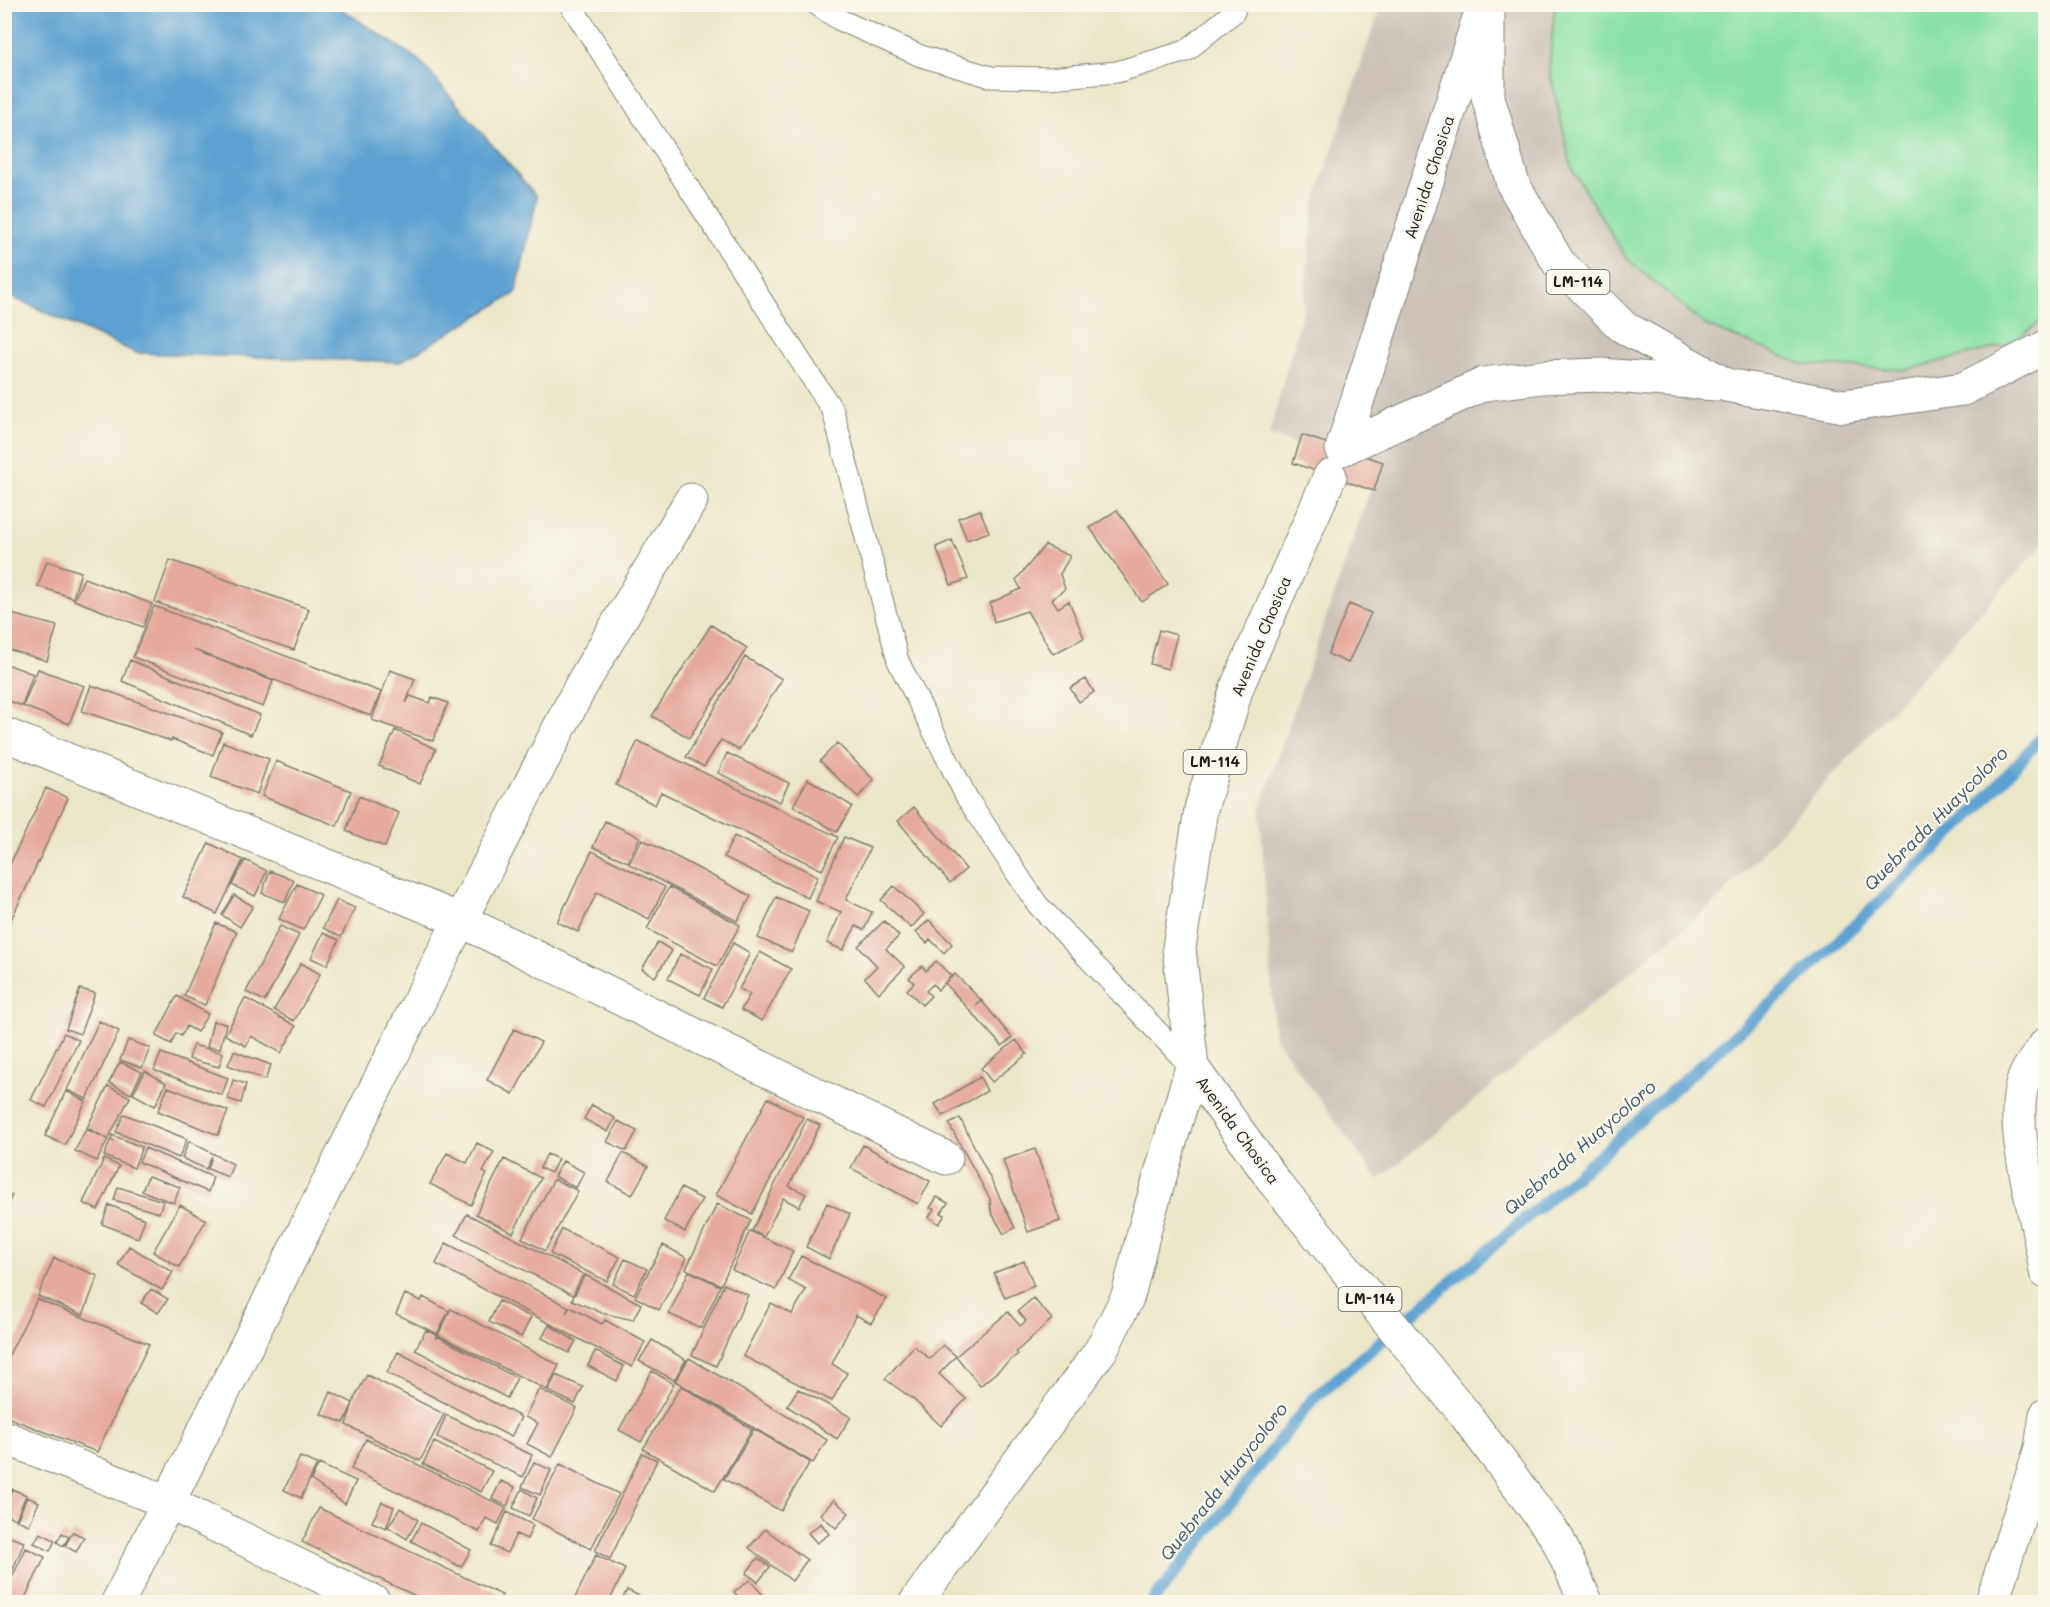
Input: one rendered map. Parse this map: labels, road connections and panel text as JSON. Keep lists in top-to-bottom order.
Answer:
{
  "streets": {
    "main road": ["Avenida Chosica", "LM-114"]
  },
  "crossings": [
    ["Avenida Chosica", "LM-114"]
  ],
  "water": ["Quebrada Huaycoloro"]
}
